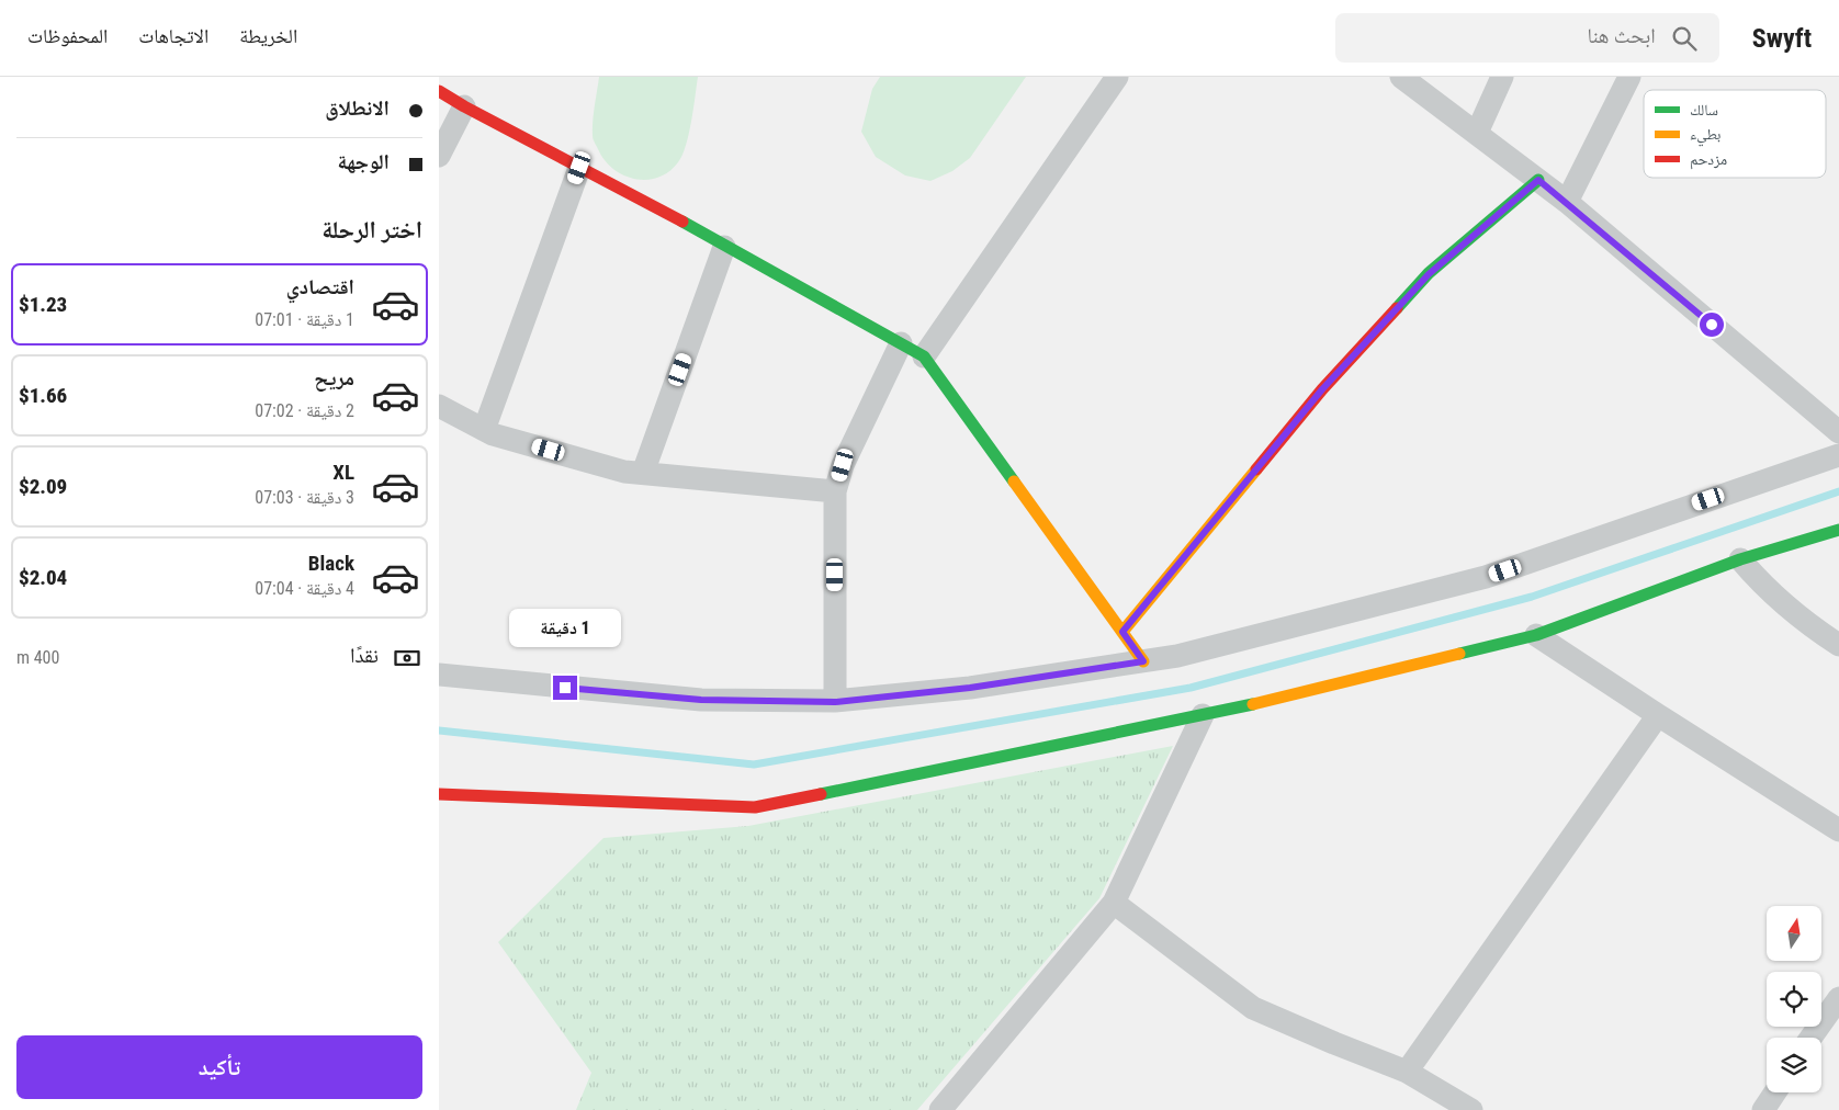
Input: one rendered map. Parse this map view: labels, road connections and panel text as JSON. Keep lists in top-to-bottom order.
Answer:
{
  "legend": ["سالك", "بطيء", "مزدحم"],
  "north": "top",
  "page": {
    "header": "Swyft",
    "search": "ابحث هنا",
    "nav": ["الخريطة", "الاتجاهات", "المحفوظات"],
    "banner": ["الانطلاق", "الوجهة"],
    "heading": "اختر الرحلة",
    "list": [
      {
        "name": "اقتصادي",
        "note": "1 دقيقة · 07:01",
        "value": "$1.23"
      },
      {
        "name": "مريح",
        "note": "2 دقيقة · 07:02",
        "value": "$1.66"
      },
      {
        "name": "XL",
        "note": "3 دقيقة · 07:03",
        "value": "$2.09"
      },
      {
        "name": "Black",
        "note": "4 دقيقة · 07:04",
        "value": "$2.04"
      }
    ],
    "bubble": "1 دقيقة",
    "pay": ["نقدًا", "400 m"],
    "buttons": "تأكيد"
  }
}
